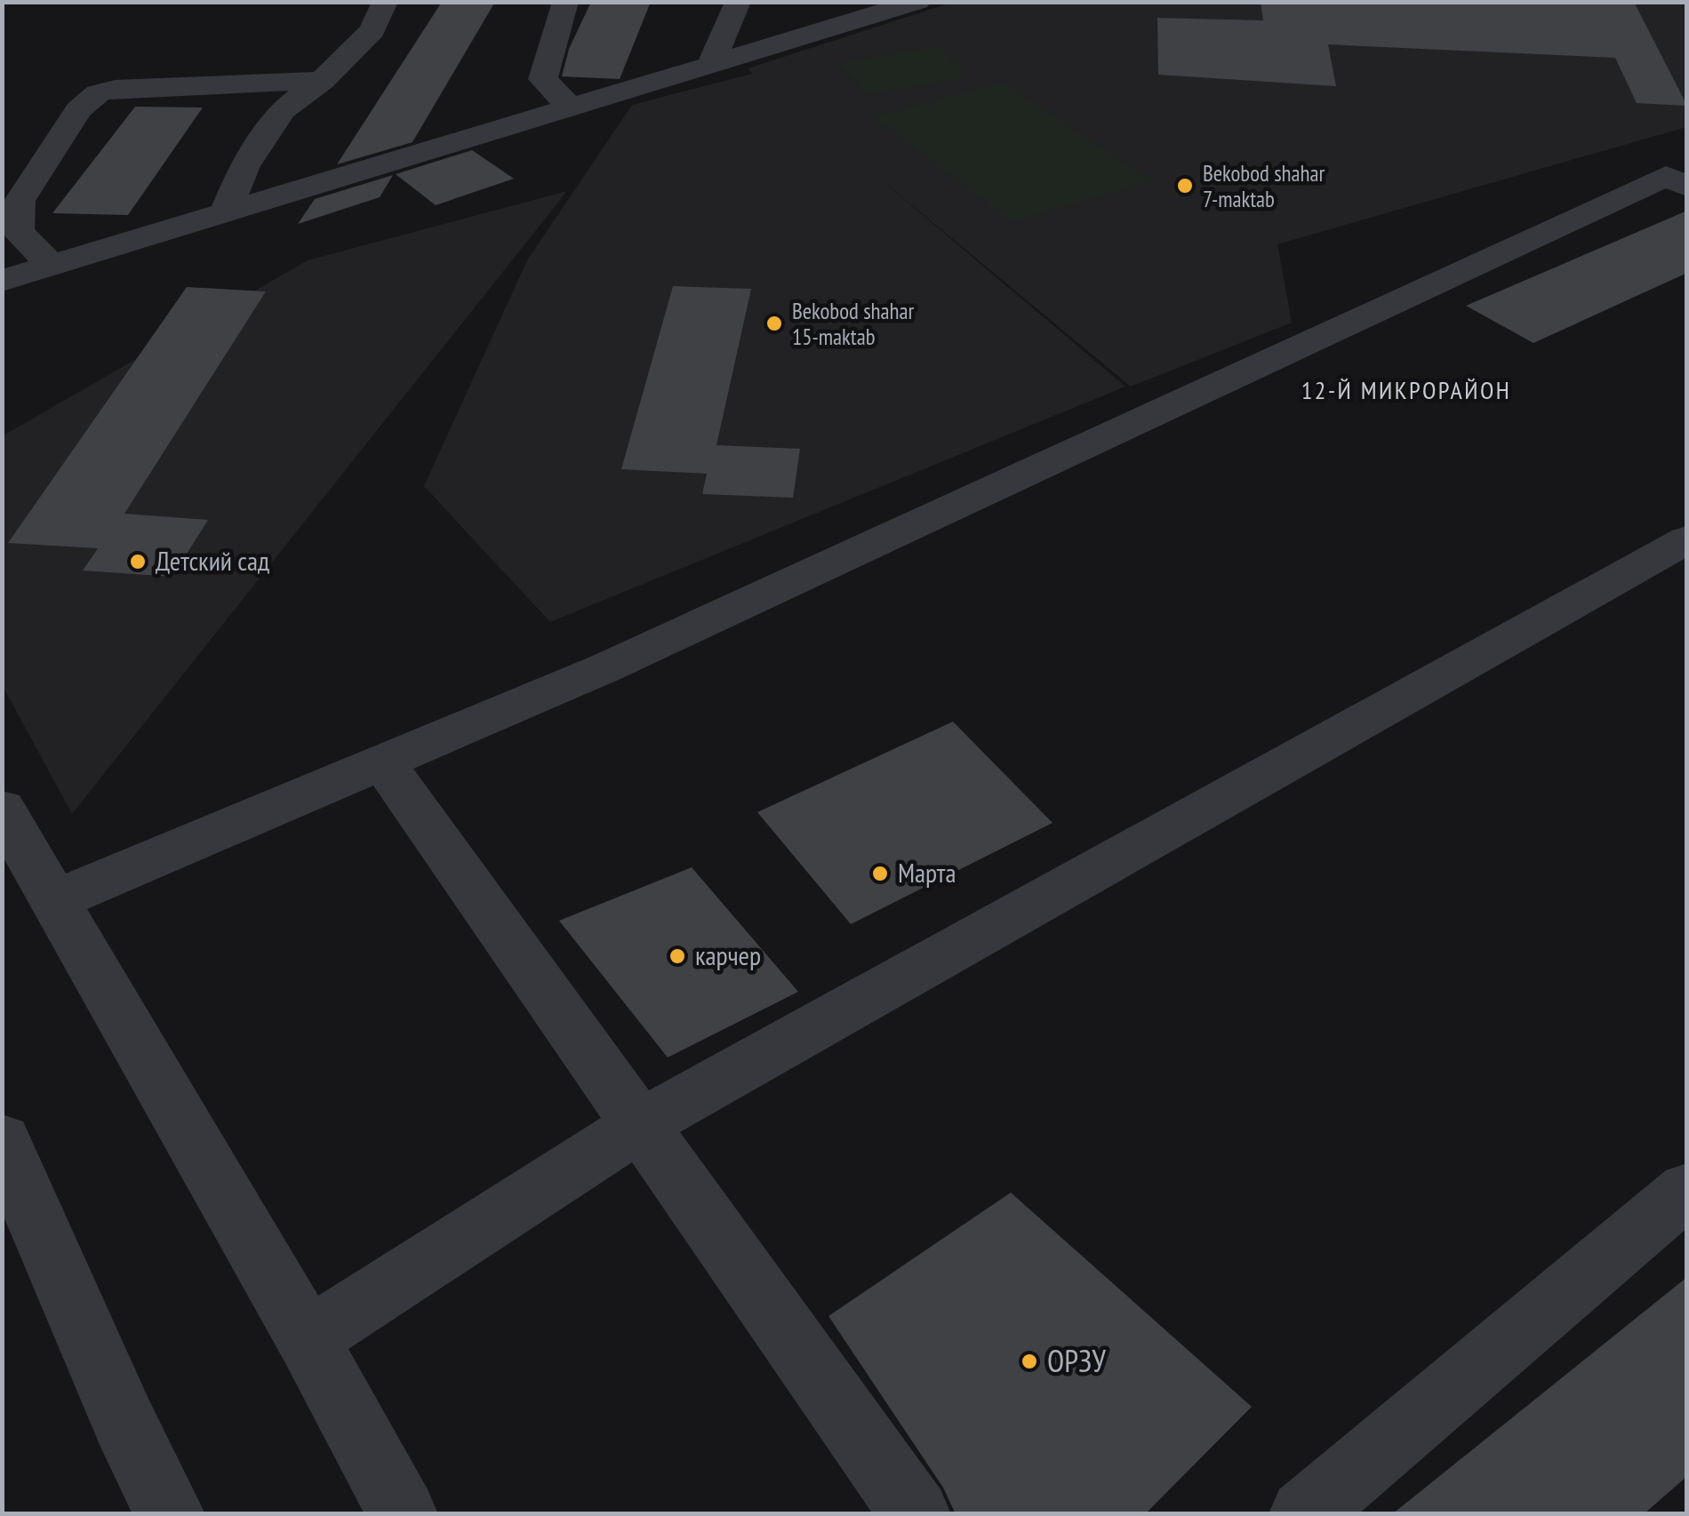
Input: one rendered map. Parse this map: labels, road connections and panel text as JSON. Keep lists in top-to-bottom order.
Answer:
{
  "districts": ["12-Й МИКРОРАЙОН"],
  "places": [
    "Bekobod shahar 7-maktab",
    "Bekobod shahar 15-maktab",
    "Детский сад",
    "Марта",
    "карчер",
    "ОРЗУ"
  ]
}
